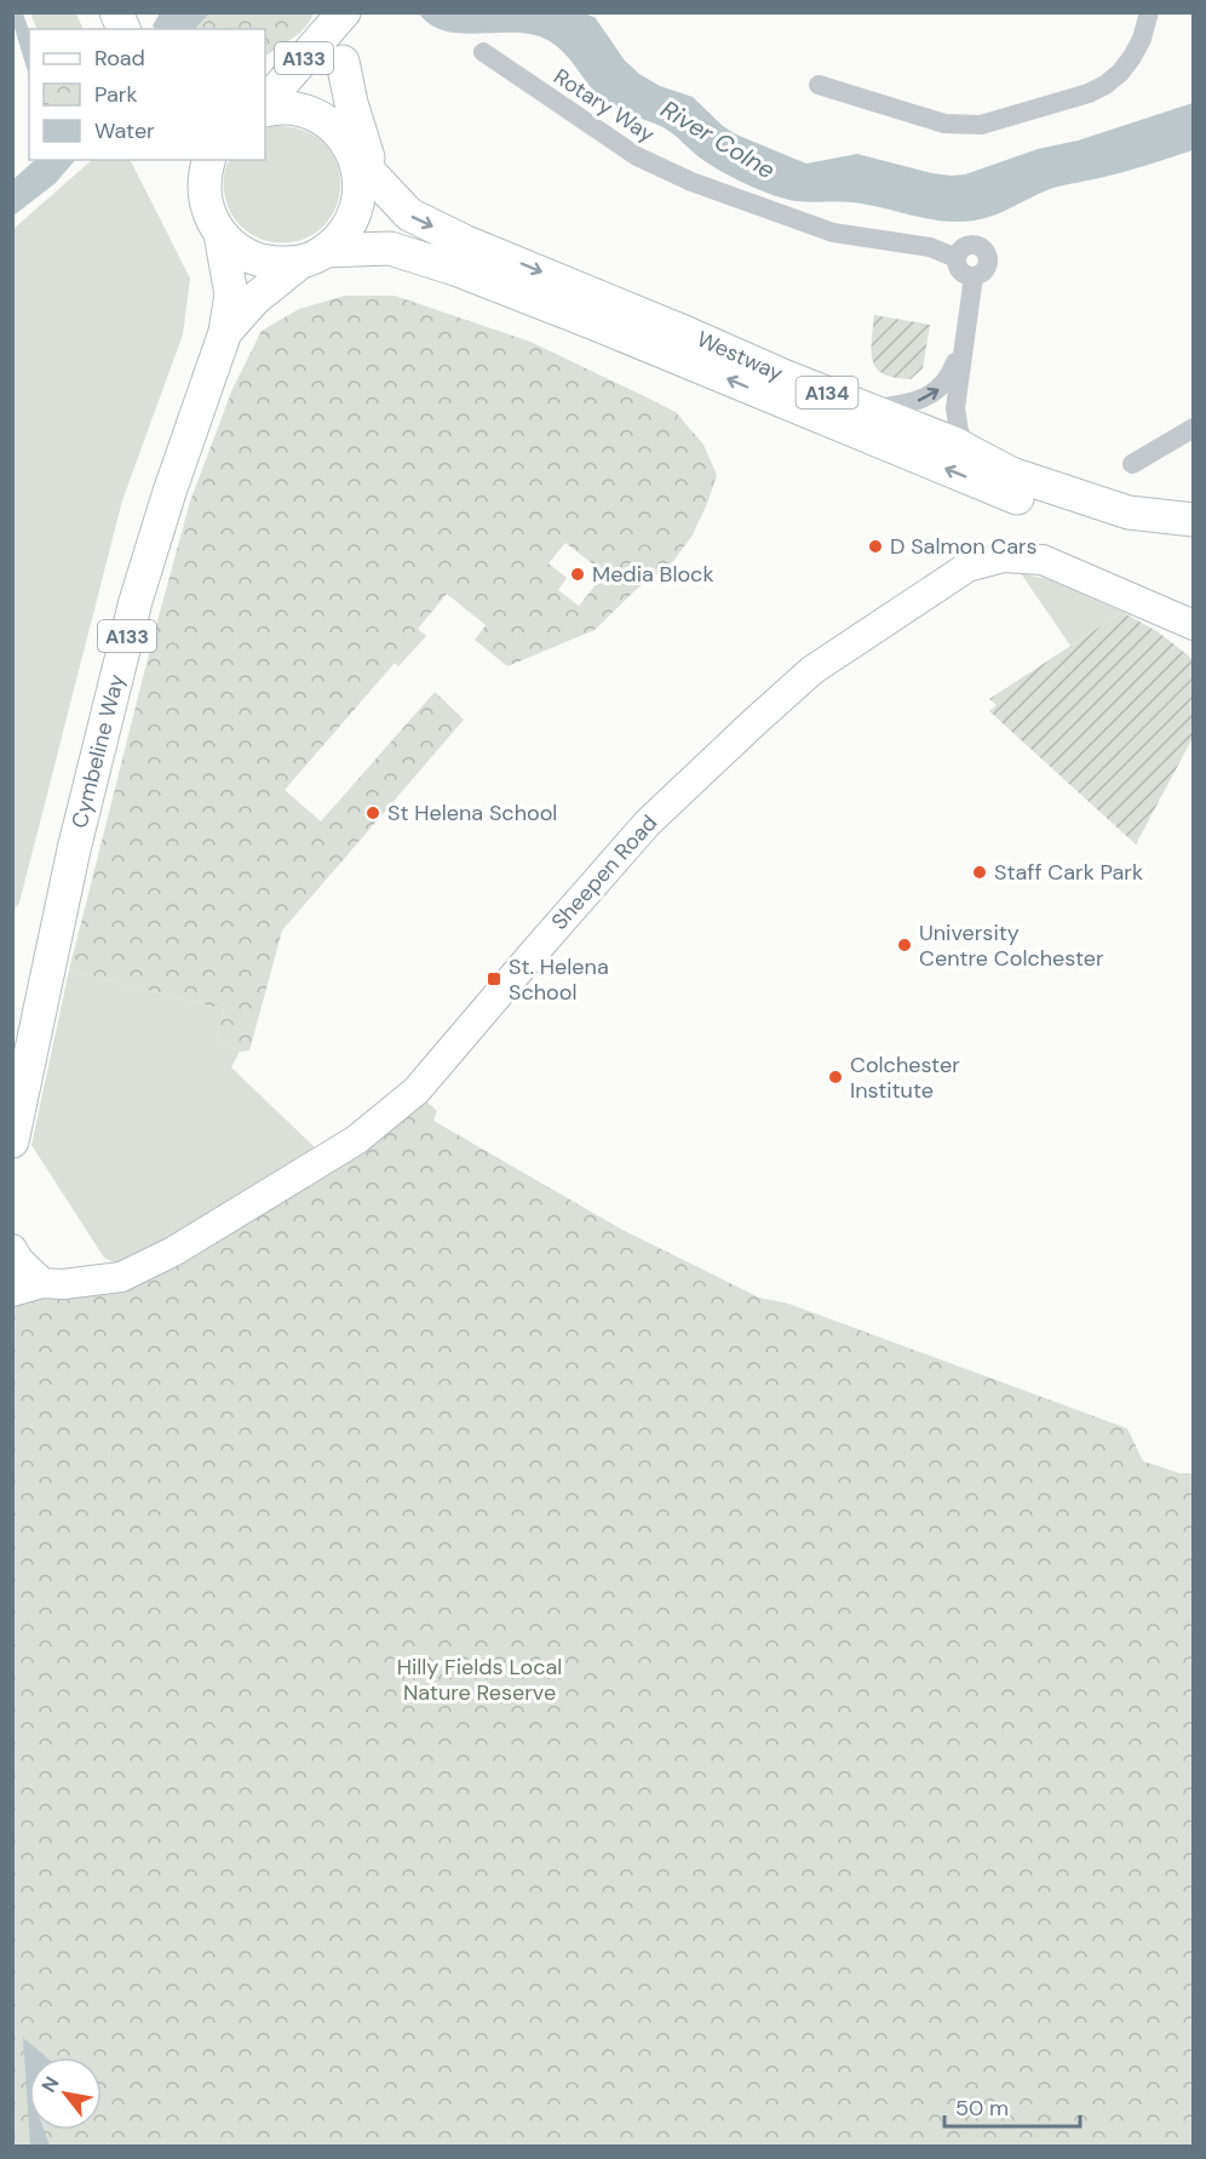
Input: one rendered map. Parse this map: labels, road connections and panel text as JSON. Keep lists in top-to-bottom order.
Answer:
{
  "streets": {
    "main road": [
      "A133",
      "Westway",
      "A134",
      "Cymbeline Way"
    ],
    "street": ["Rotary Way", "Sheepen Road"]
  },
  "crossings": [
    ["A133", "Westway"],
    ["A133", "A134"],
    ["A133", "Cymbeline Way"],
    ["Westway", "A134"]
  ],
  "water": ["River Colne"],
  "parks": ["Hilly Fields Local Nature Reserve"],
  "places": {
    "other": [
      "D Salmon Cars",
      "Media Block",
      "St Helena School",
      "Staff Cark Park",
      "University Centre Colchester",
      "Colchester Institute"
    ],
    "transit": ["St. Helena School"]
  },
  "legend": ["Road", "Park", "Water"],
  "scale_bar": "50 m",
  "north": "top left"
}
